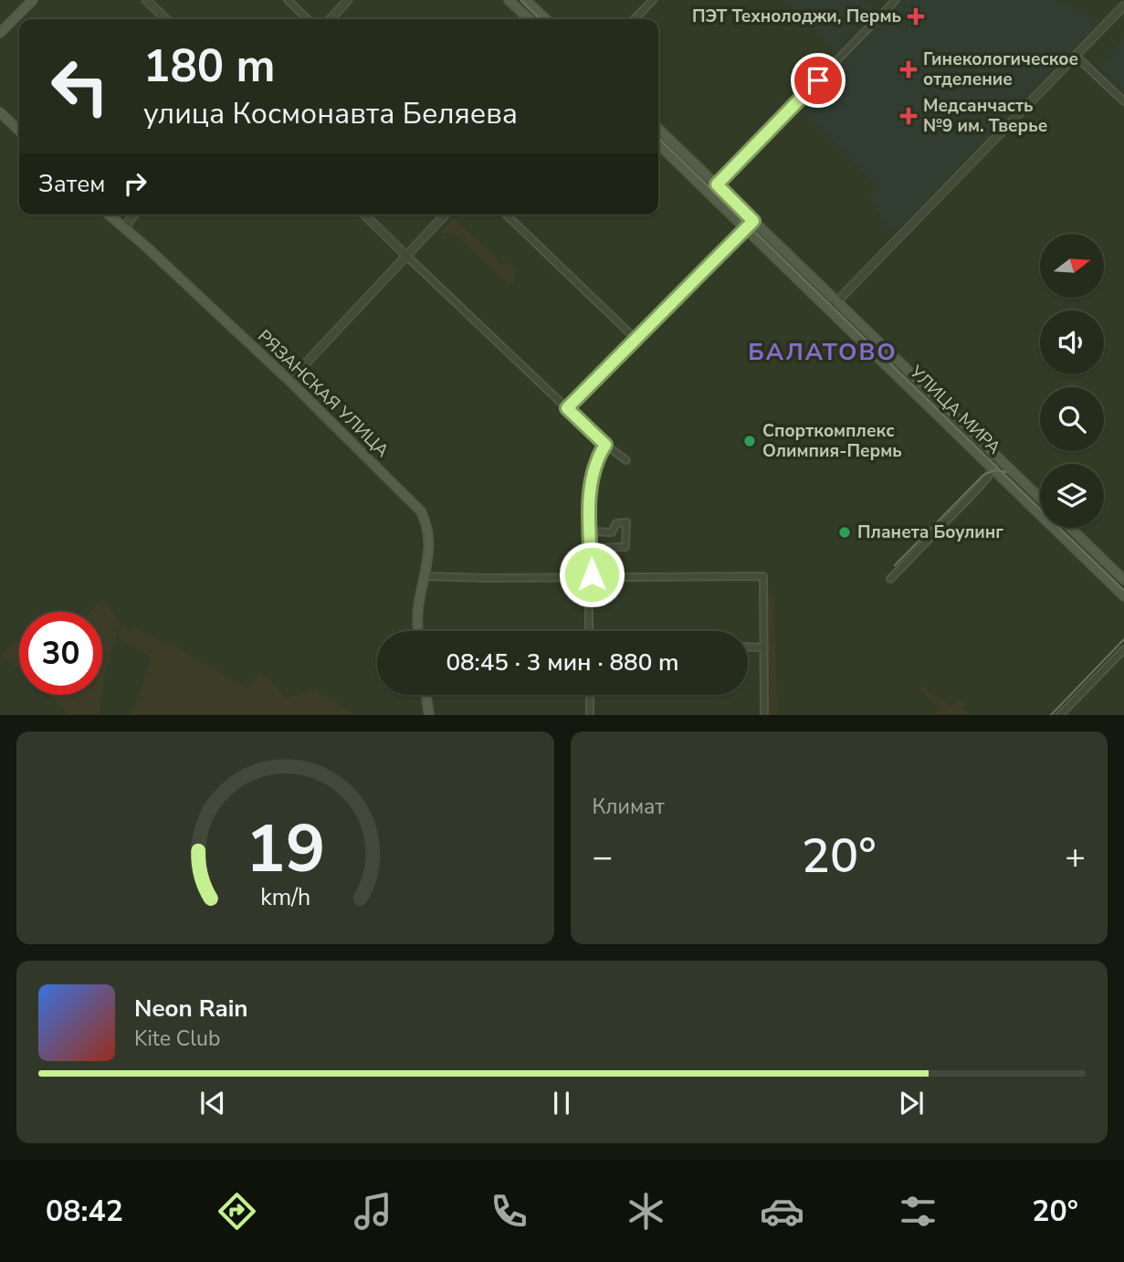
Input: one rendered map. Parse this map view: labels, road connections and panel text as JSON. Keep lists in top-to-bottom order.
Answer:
{
  "streets": {
    "main road": ["РЯЗАНСКАЯ УЛИЦА", "УЛИЦА МИРА"]
  },
  "districts": ["БАЛАТОВО"],
  "places": {
    "health": ["ПЭТ Технолоджи, Пермь", "Гинекологическое отделение", "Медсанчасть №9 им. Тверье"],
    "other": ["Спорткомплекс Олимпия-Пермь", "Планета Боулинг"]
  },
  "north": "right",
  "page": {
    "turn": ["180 m", "улица Космонавта Беляева"],
    "then": "Затем",
    "limit": "30",
    "trip": "08:45 · 3 мин · 880 m",
    "tile": "Климат",
    "heat": ["−", "20°", "+"],
    "song": ["Neon Rain", "Kite Club"],
    "tabs": ["08:42", "20°"],
    "gauge": ["19", "km/h"]
  }
}
